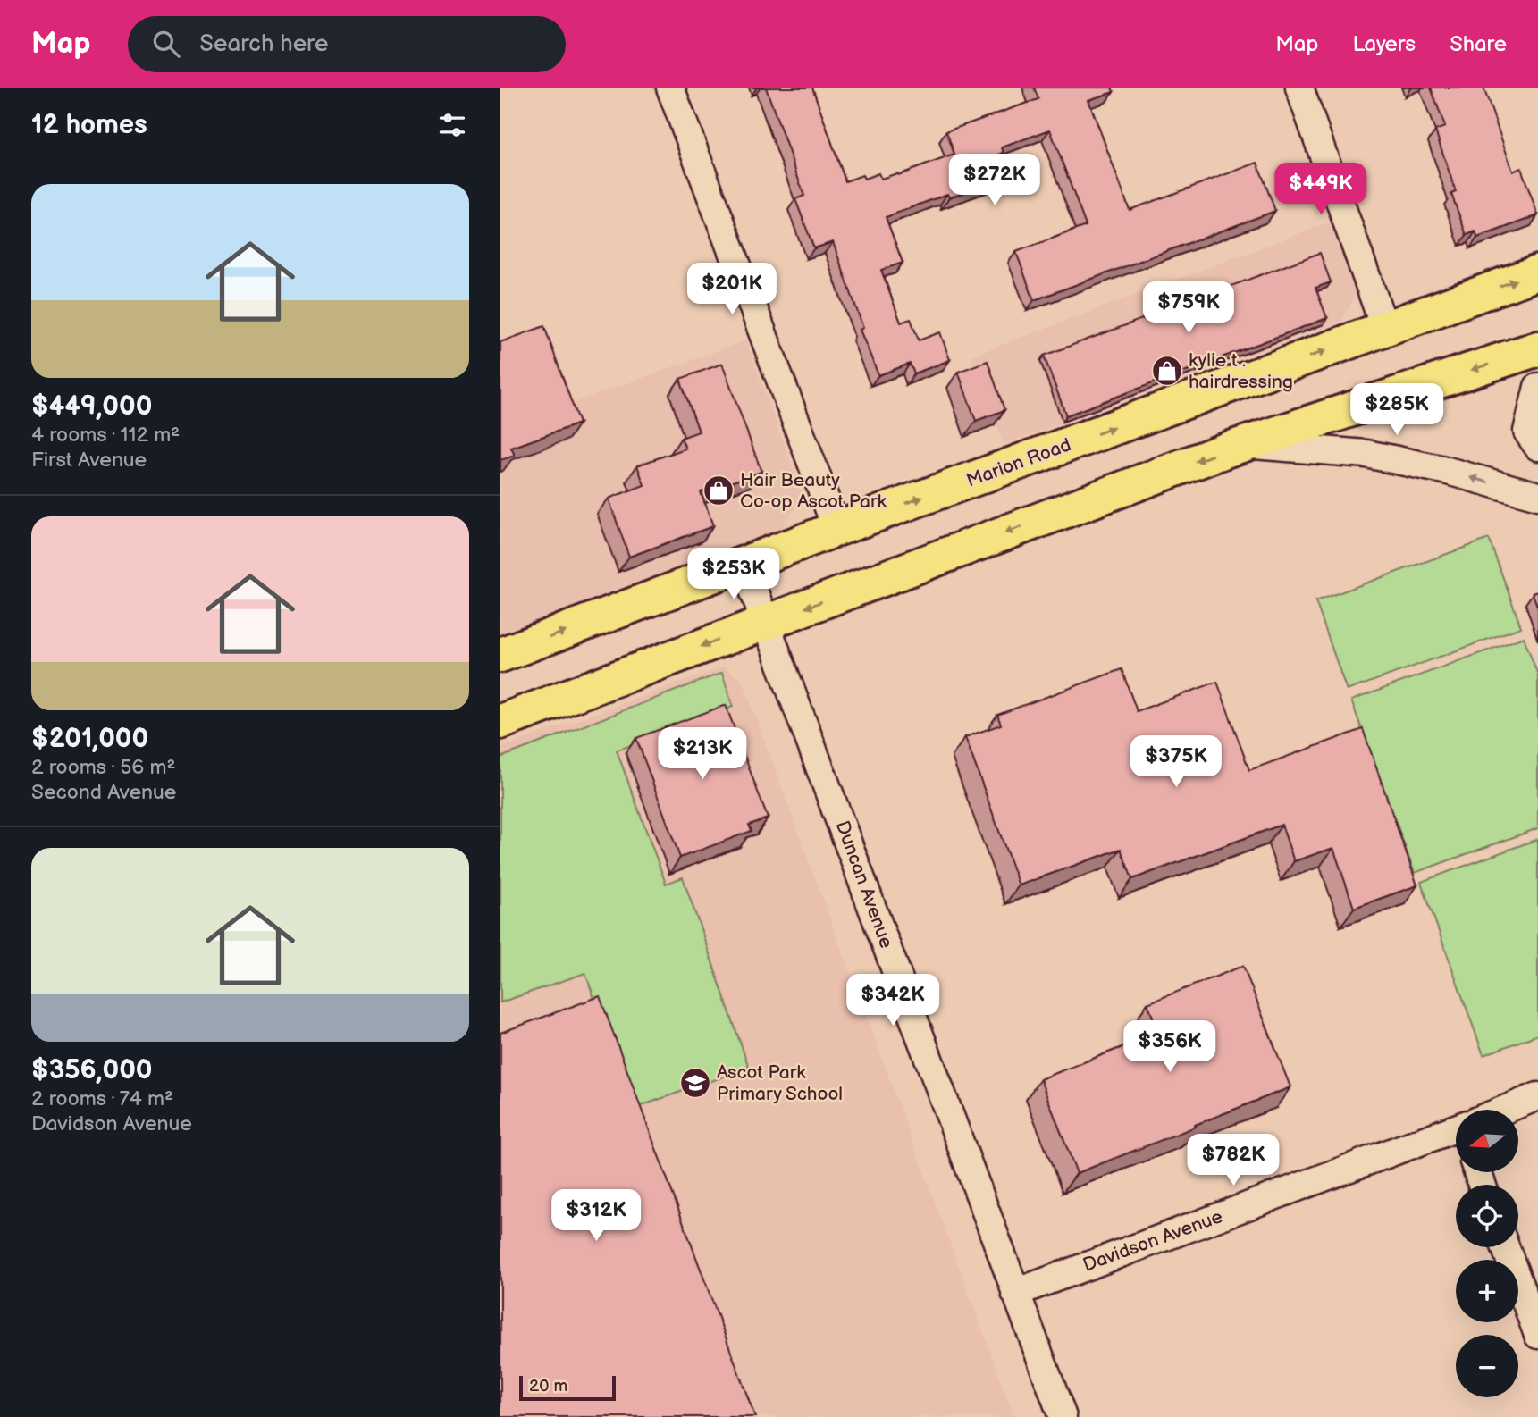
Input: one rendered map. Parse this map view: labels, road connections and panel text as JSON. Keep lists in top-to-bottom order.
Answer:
{
  "streets": {
    "main road": ["Marion Road"],
    "street": ["Duncan Avenue", "Davidson Avenue"]
  },
  "crossings": [
    ["Marion Road", "Duncan Avenue"],
    ["Duncan Avenue", "Davidson Avenue"]
  ],
  "places": {
    "shop": ["kylie t . hairdressing", "Hair Beauty Co-op Ascot Park"],
    "school or university": ["Ascot Park Primary School"]
  },
  "scale_bar": "20 m",
  "north": "left",
  "page": {
    "header": "Map",
    "search": "Search here",
    "nav": ["Map", "Layers", "Share"],
    "heading": "12 homes",
    "price": [
      "$272K",
      "$449K",
      "$201K",
      "$759K",
      "$285K",
      "$253K",
      "$213K",
      "$375K",
      "$342K",
      "$356K",
      "$782K",
      "$312K"
    ],
    "list": [
      {
        "name": "$449,000",
        "note": "4 rooms · 112 m² · First Avenue"
      },
      {
        "name": "$201,000",
        "note": "2 rooms · 56 m² · Second Avenue"
      },
      {
        "name": "$356,000",
        "note": "2 rooms · 74 m² · Davidson Avenue"
      }
    ],
    "map_buttons": ["+", "−"],
    "scale": "20 m"
  }
}
